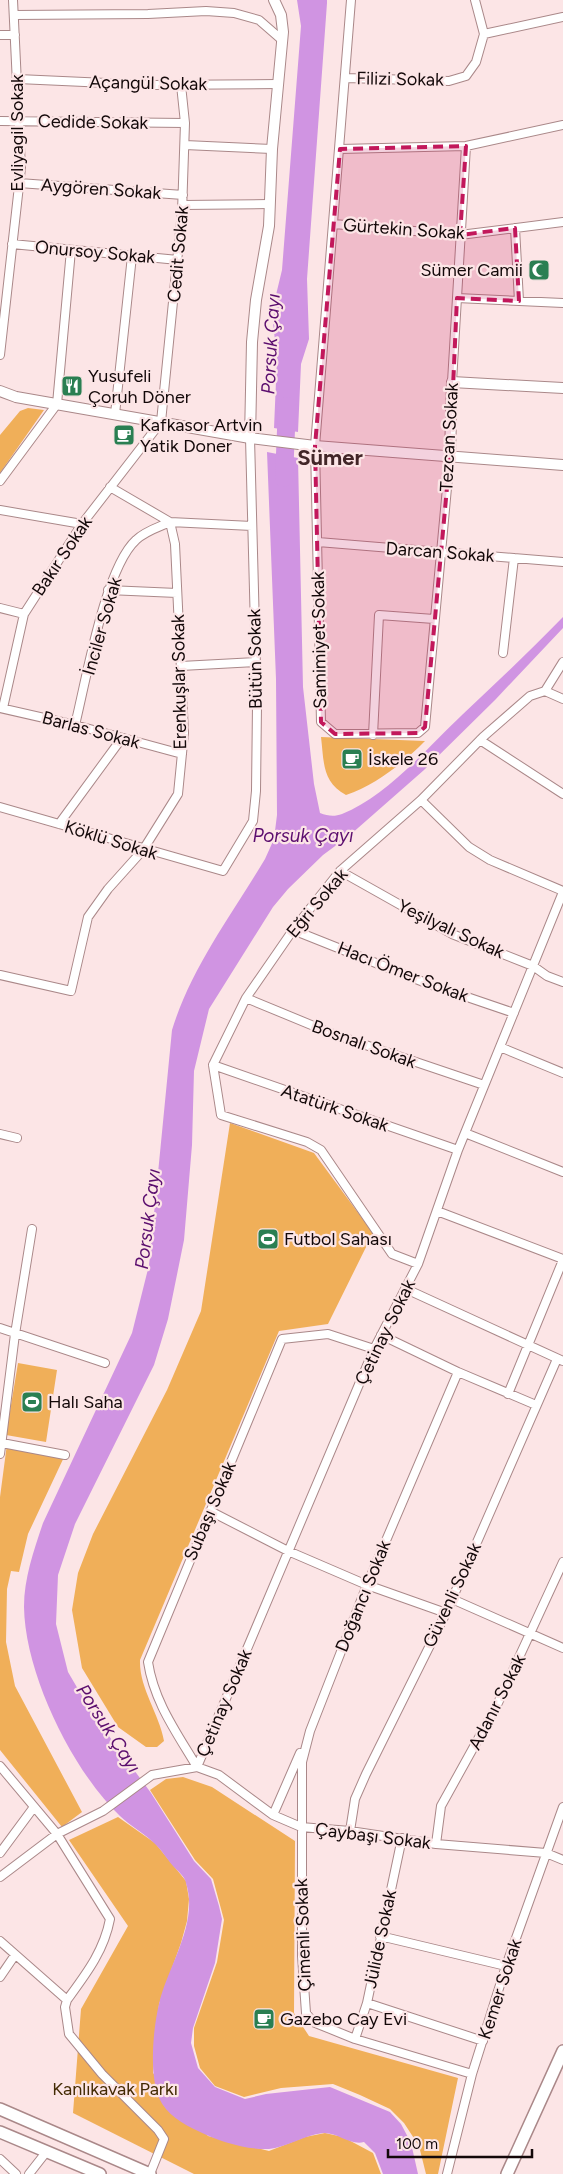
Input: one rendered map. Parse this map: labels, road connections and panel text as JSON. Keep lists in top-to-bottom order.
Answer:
{
  "streets": {
    "street": [
      "Filizi Sokak",
      "Açangül Sokak",
      "Cedide Sokak",
      "Evliyagil Sokak",
      "Aygören Sokak",
      "Gürtekin Sokak",
      "Onursoy Sokak",
      "Cedit Sokak",
      "Tezcan Sokak",
      "Darcan Sokak",
      "Bakır Sokak",
      "İnciler Sokak",
      "Samimiyet Sokak",
      "Bütün Sokak",
      "Erenkuşlar Sokak",
      "Barlas Sokak",
      "Köklü Sokak",
      "Eğri Sokak",
      "Yeşilyalı Sokak",
      "Hacı Ömer Sokak",
      "Bosnalı Sokak",
      "Atatürk Sokak",
      "Çetinay Sokak",
      "Subaşı Sokak",
      "Güvenli Sokak",
      "Doğancı Sokak",
      "Adanır Sokak",
      "Çaybaşı Sokak",
      "Çimenli Sokak",
      "Jülide Sokak",
      "Kemer Sokak"
    ]
  },
  "crossings": [
    ["Filizi Sokak", "Samimiyet Sokak"],
    ["Açangül Sokak", "Evliyagil Sokak"],
    ["Açangül Sokak", "Cedit Sokak"],
    ["Cedide Sokak", "Evliyagil Sokak"],
    ["Cedide Sokak", "Cedit Sokak"],
    ["Evliyagil Sokak", "Aygören Sokak"],
    ["Evliyagil Sokak", "Onursoy Sokak"],
    ["Aygören Sokak", "Cedit Sokak"],
    ["Gürtekin Sokak", "Tezcan Sokak"],
    ["Gürtekin Sokak", "Samimiyet Sokak"],
    ["Onursoy Sokak", "Cedit Sokak"],
    ["Cedit Sokak", "Bakır Sokak"],
    ["Tezcan Sokak", "Darcan Sokak"],
    ["Tezcan Sokak", "Samimiyet Sokak"],
    ["Darcan Sokak", "Samimiyet Sokak"],
    ["Bakır Sokak", "Barlas Sokak"],
    ["İnciler Sokak", "Erenkuşlar Sokak"],
    ["İnciler Sokak", "Barlas Sokak"],
    ["Bütün Sokak", "Köklü Sokak"],
    ["Erenkuşlar Sokak", "Barlas Sokak"],
    ["Erenkuşlar Sokak", "Köklü Sokak"],
    ["Eğri Sokak", "Yeşilyalı Sokak"],
    ["Eğri Sokak", "Hacı Ömer Sokak"],
    ["Eğri Sokak", "Bosnalı Sokak"],
    ["Eğri Sokak", "Atatürk Sokak"],
    ["Yeşilyalı Sokak", "Çetinay Sokak"],
    ["Hacı Ömer Sokak", "Çetinay Sokak"],
    ["Bosnalı Sokak", "Çetinay Sokak"],
    ["Atatürk Sokak", "Çetinay Sokak"],
    ["Çetinay Sokak", "Subaşı Sokak"],
    ["Çetinay Sokak", "Çaybaşı Sokak"],
    ["Subaşı Sokak", "Çaybaşı Sokak"],
    ["Güvenli Sokak", "Çaybaşı Sokak"],
    ["Doğancı Sokak", "Çaybaşı Sokak"],
    ["Doğancı Sokak", "Çimenli Sokak"],
    ["Adanır Sokak", "Çaybaşı Sokak"],
    ["Çaybaşı Sokak", "Çimenli Sokak"],
    ["Çaybaşı Sokak", "Jülide Sokak"],
    ["Çaybaşı Sokak", "Kemer Sokak"],
    ["Çimenli Sokak", "Jülide Sokak"],
    ["Çimenli Sokak", "Kemer Sokak"]
  ],
  "districts": ["Sümer"],
  "water": ["Porsuk Çayı"],
  "parks": ["Kanlıkavak Parkı"],
  "places": {
    "mosque": ["Sümer Camii"],
    "restaurant": ["Yusufeli Çoruh Döner"],
    "cafe": ["Kafkasor Artvin Yatik Doner", "İskele 26", "Gazebo Cay Evi"],
    "sports": ["Futbol Sahası", "Halı Saha"]
  },
  "scale_bar": "100 m"
}
